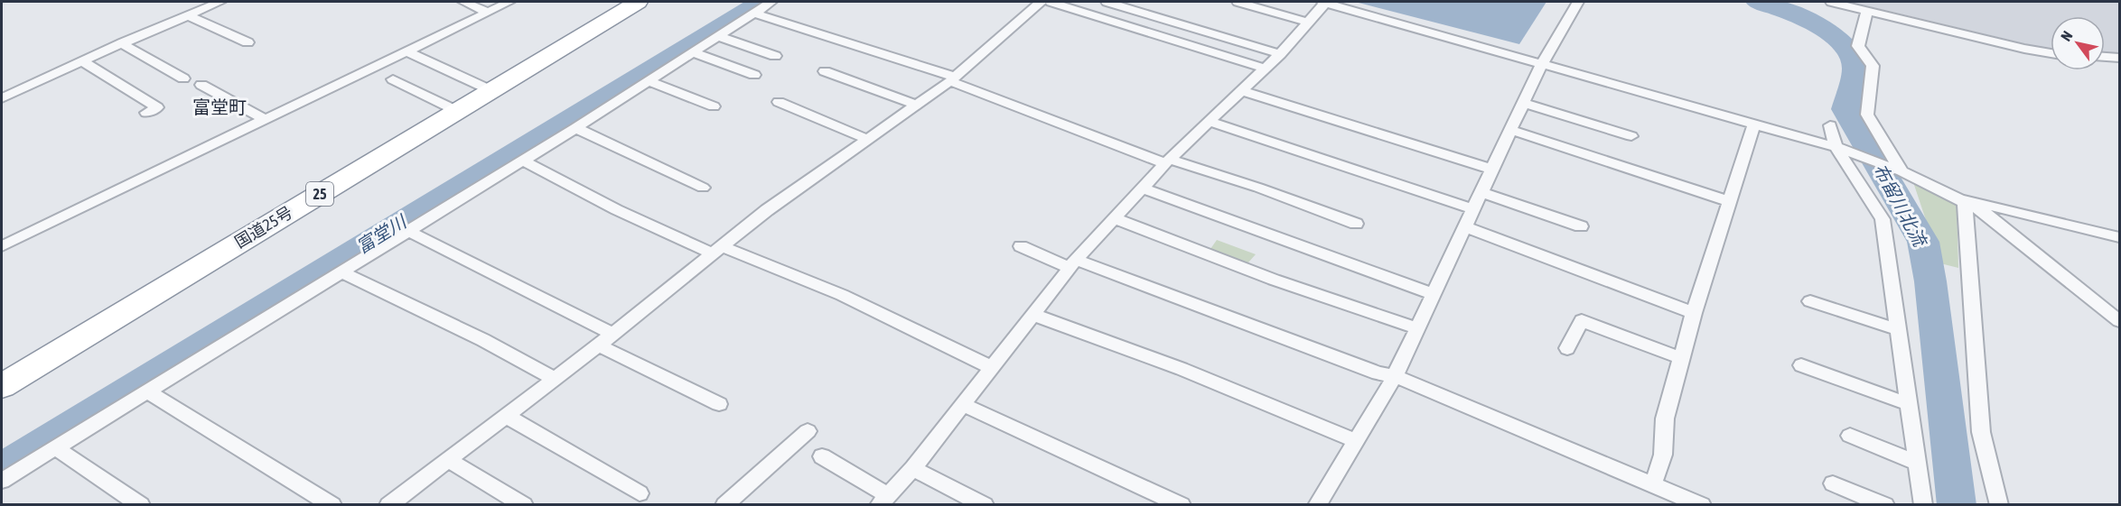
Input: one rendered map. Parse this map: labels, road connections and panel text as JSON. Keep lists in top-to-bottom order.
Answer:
{
  "streets": {
    "highway": ["25", "国道25号"]
  },
  "districts": ["富堂町"],
  "water": ["布留川北流", "富堂川"],
  "north": "top left"
}
